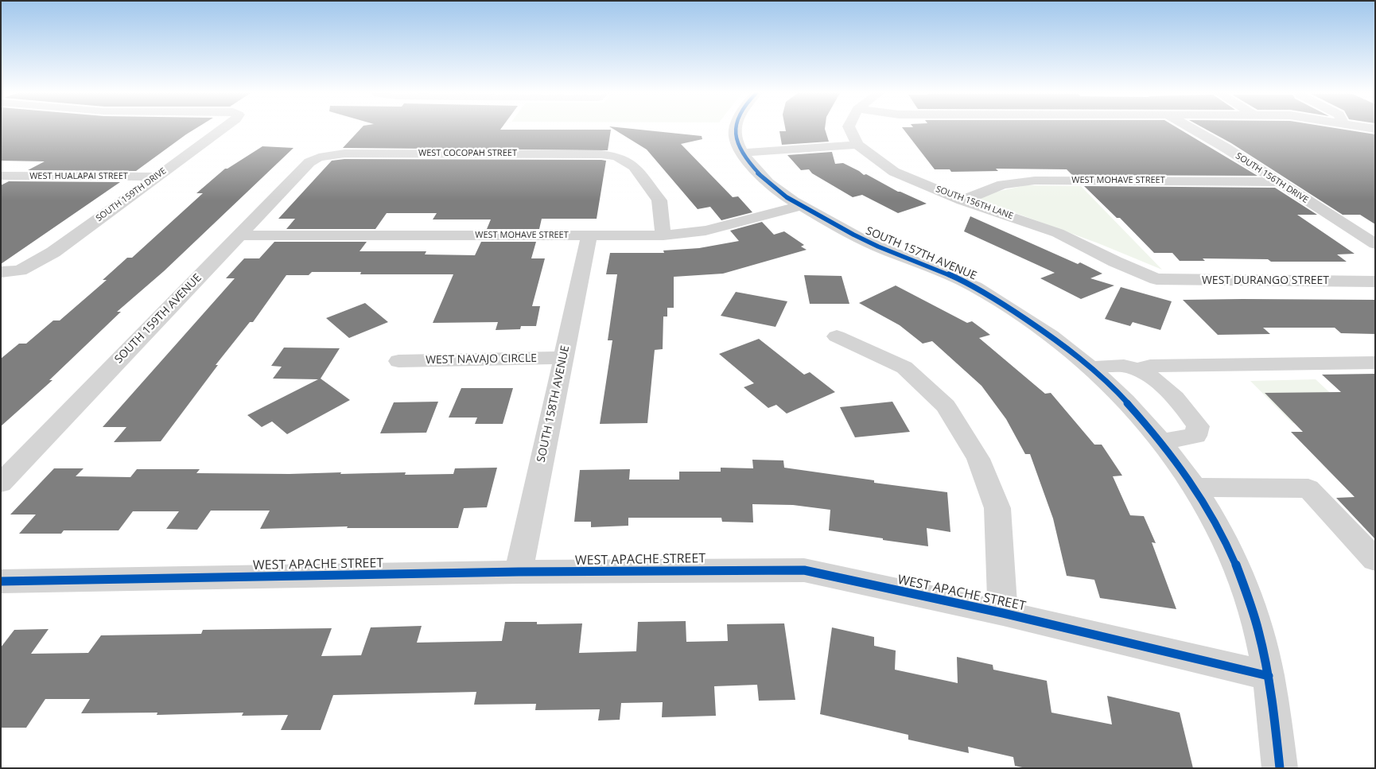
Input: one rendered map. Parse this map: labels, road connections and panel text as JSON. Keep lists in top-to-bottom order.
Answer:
{
  "streets": {
    "street": [
      "WEST COCOPAH STREET",
      "WEST HUALAPAI STREET",
      "SOUTH 156TH DRIVE",
      "WEST MOHAVE STREET",
      "SOUTH 159TH DRIVE",
      "SOUTH 156TH LANE",
      "SOUTH 157TH AVENUE",
      "WEST DURANGO STREET",
      "SOUTH 159TH AVENUE",
      "WEST NAVAJO CIRCLE",
      "SOUTH 158TH AVENUE",
      "WEST APACHE STREET"
    ]
  },
  "crossings": [
    ["WEST COCOPAH STREET", "WEST MOHAVE STREET"],
    ["WEST COCOPAH STREET", "SOUTH 159TH AVENUE"],
    ["WEST HUALAPAI STREET", "SOUTH 159TH DRIVE"],
    ["SOUTH 156TH DRIVE", "WEST MOHAVE STREET"],
    ["WEST MOHAVE STREET", "SOUTH 156TH LANE"],
    ["WEST MOHAVE STREET", "SOUTH 157TH AVENUE"],
    ["WEST MOHAVE STREET", "SOUTH 159TH AVENUE"],
    ["WEST MOHAVE STREET", "SOUTH 158TH AVENUE"],
    ["SOUTH 156TH LANE", "WEST DURANGO STREET"],
    ["SOUTH 157TH AVENUE", "WEST APACHE STREET"],
    ["WEST NAVAJO CIRCLE", "SOUTH 158TH AVENUE"],
    ["SOUTH 158TH AVENUE", "WEST APACHE STREET"]
  ]
}
